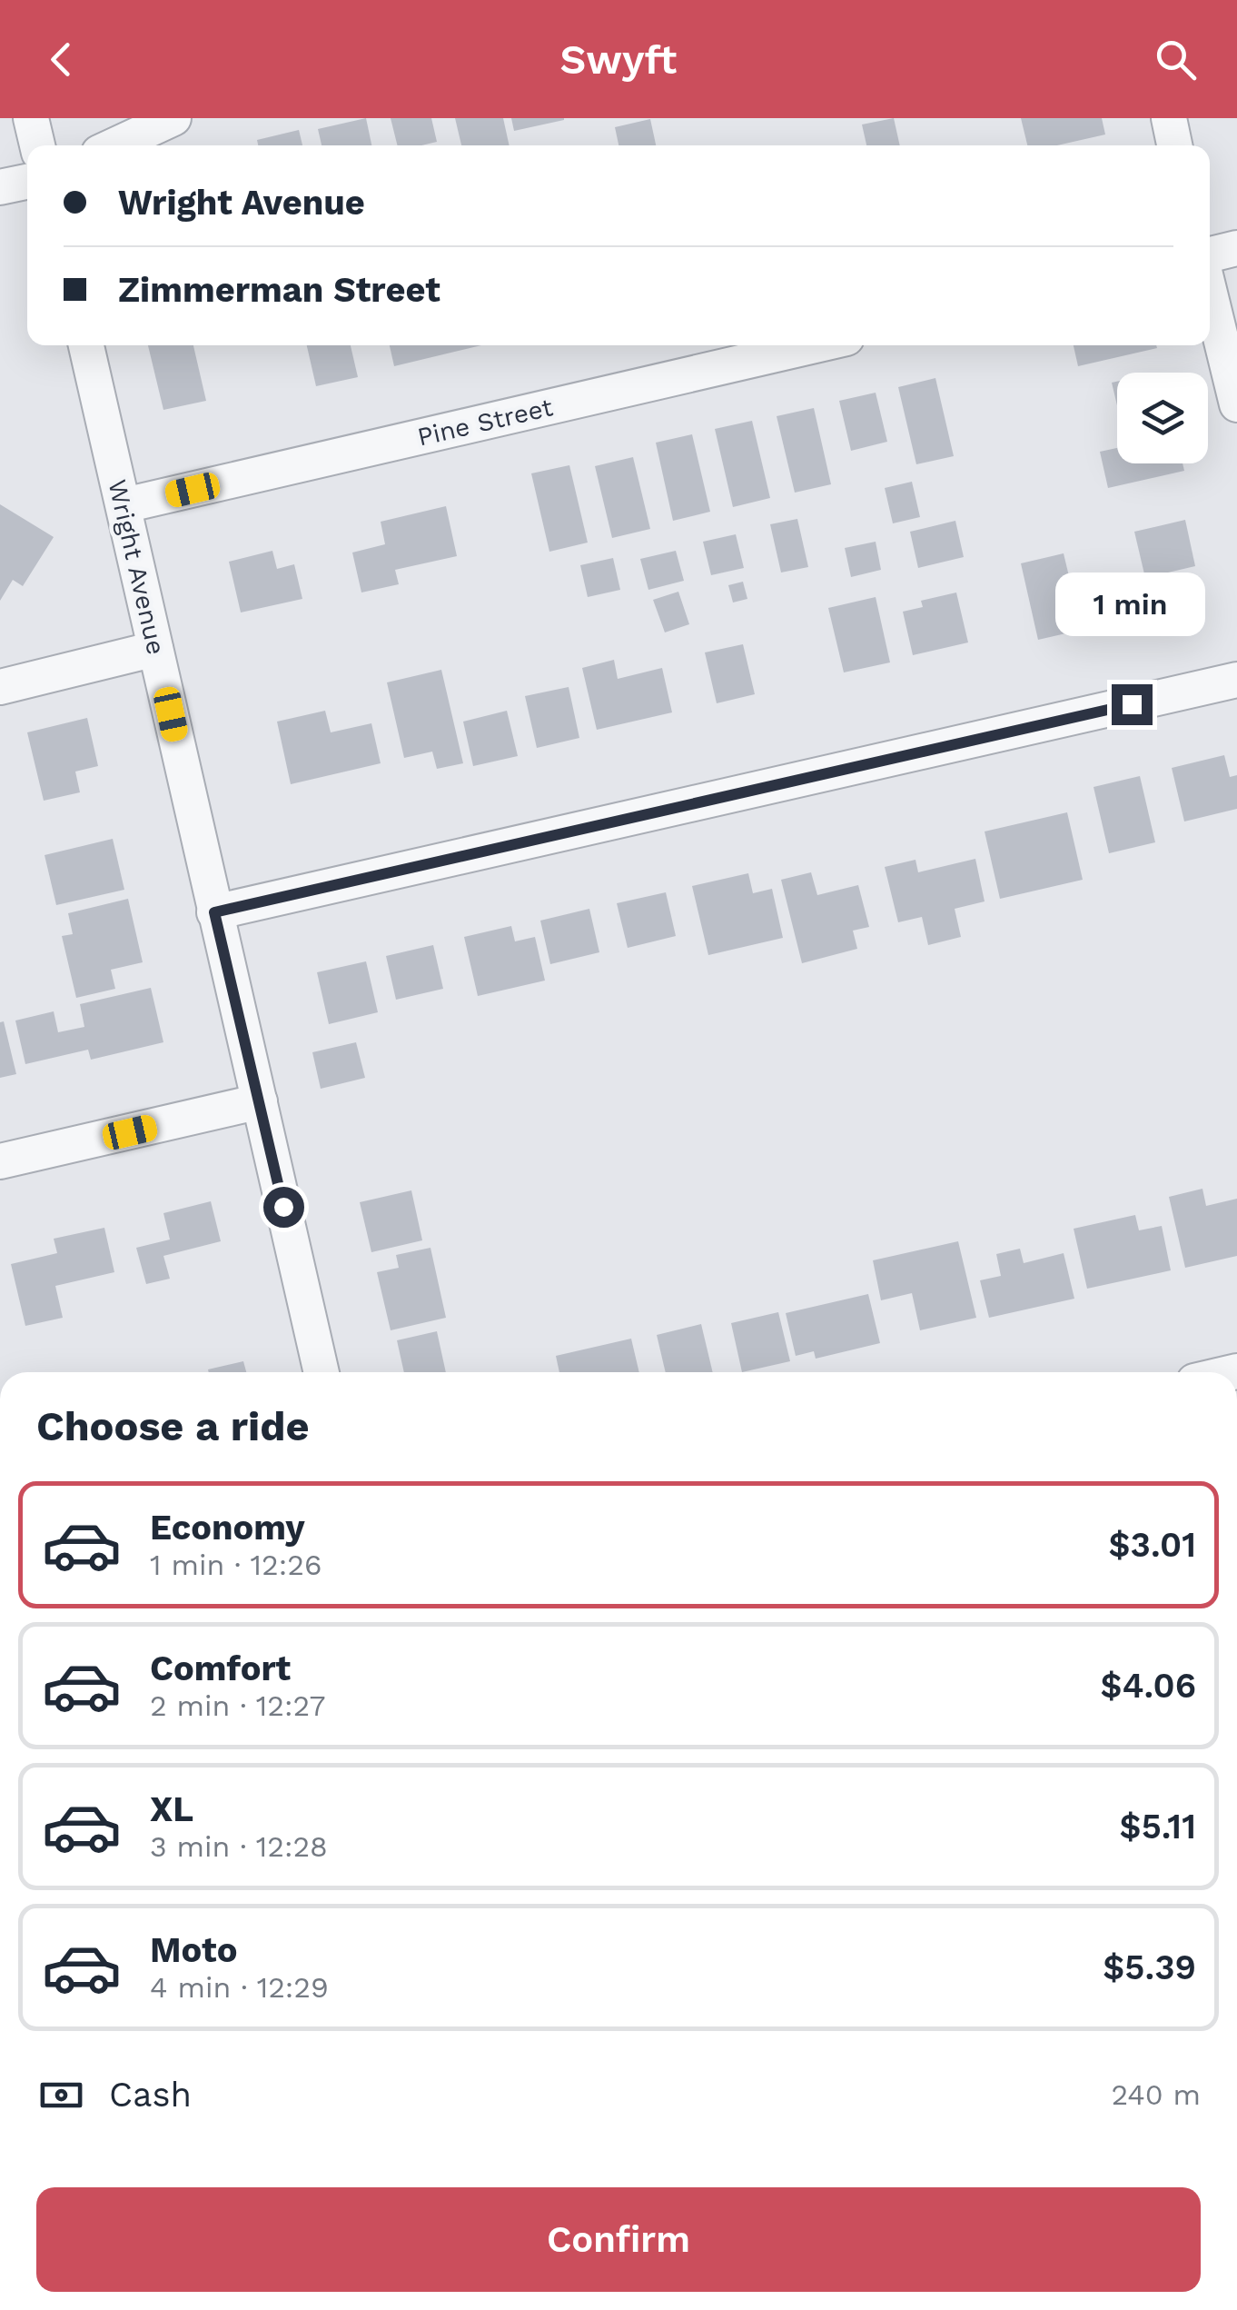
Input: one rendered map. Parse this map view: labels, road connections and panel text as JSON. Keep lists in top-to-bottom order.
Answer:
{
  "streets": {
    "street": ["Pine Street", "Wright Avenue"]
  },
  "crossings": [
    ["Pine Street", "Wright Avenue"]
  ],
  "page": {
    "header": "Swyft",
    "banner": ["Wright Avenue", "Zimmerman Street"],
    "bubble": "1 min",
    "heading": "Choose a ride",
    "list": [
      {
        "name": "Economy",
        "note": "1 min · 12:26",
        "value": "$3.01"
      },
      {
        "name": "Comfort",
        "note": "2 min · 12:27",
        "value": "$4.06"
      },
      {
        "name": "XL",
        "note": "3 min · 12:28",
        "value": "$5.11"
      },
      {
        "name": "Moto",
        "note": "4 min · 12:29",
        "value": "$5.39"
      }
    ],
    "pay": ["Cash", "240 m"],
    "buttons": "Confirm"
  }
}
